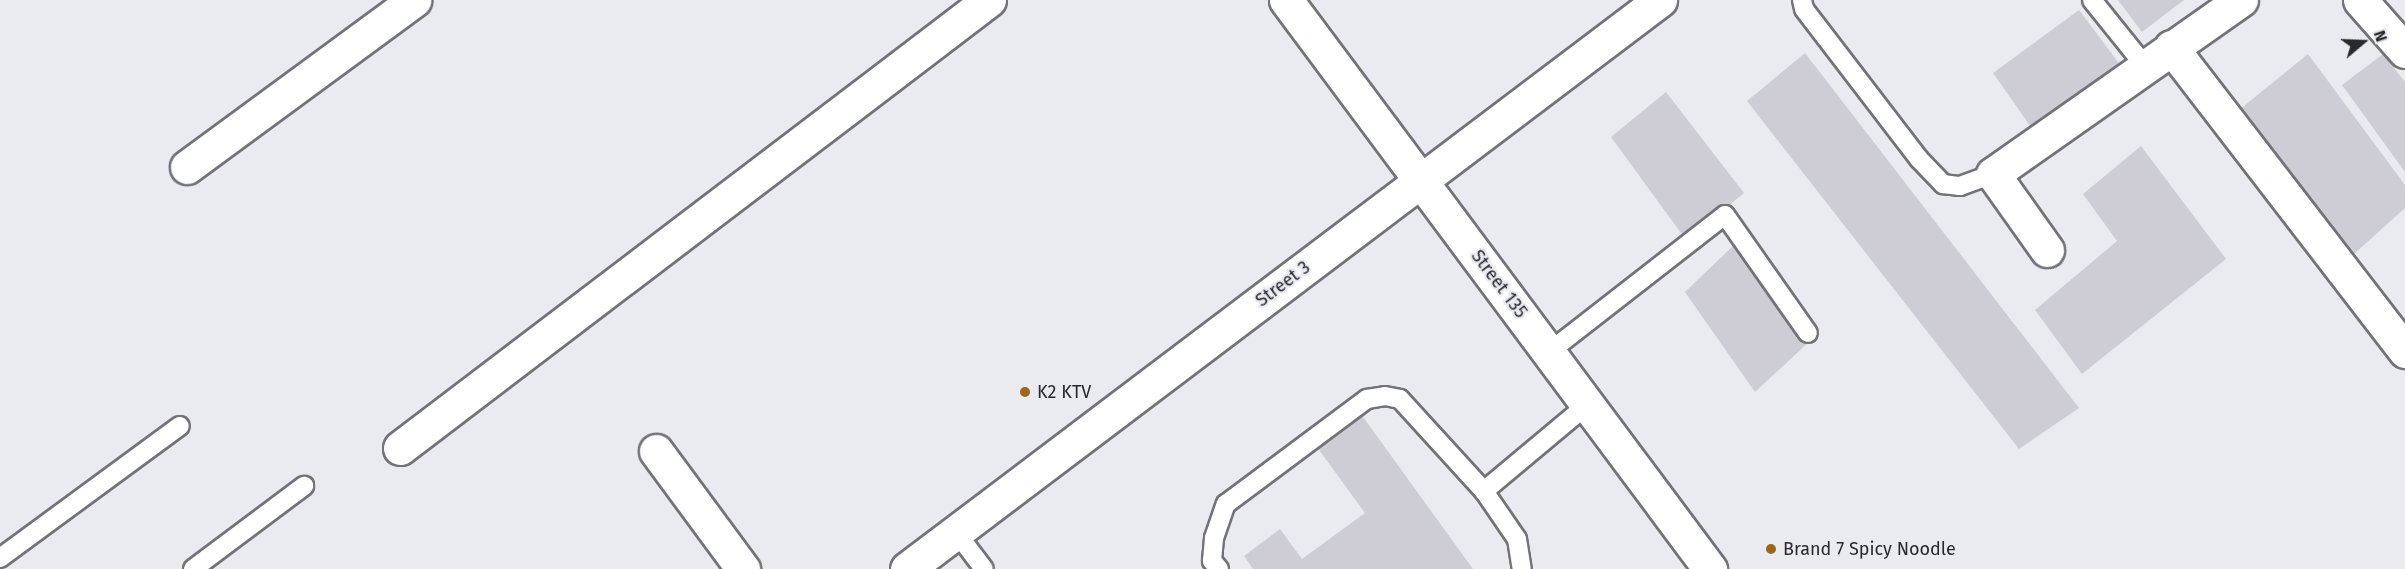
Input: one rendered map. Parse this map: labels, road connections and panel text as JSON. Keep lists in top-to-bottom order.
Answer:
{
  "streets": {
    "street": ["Street 3", "Street 135"]
  },
  "crossings": [
    ["Street 3", "Street 135"]
  ],
  "places": ["K2 KTV", "Brand 7 Spicy Noodle"],
  "north": "right"
}
